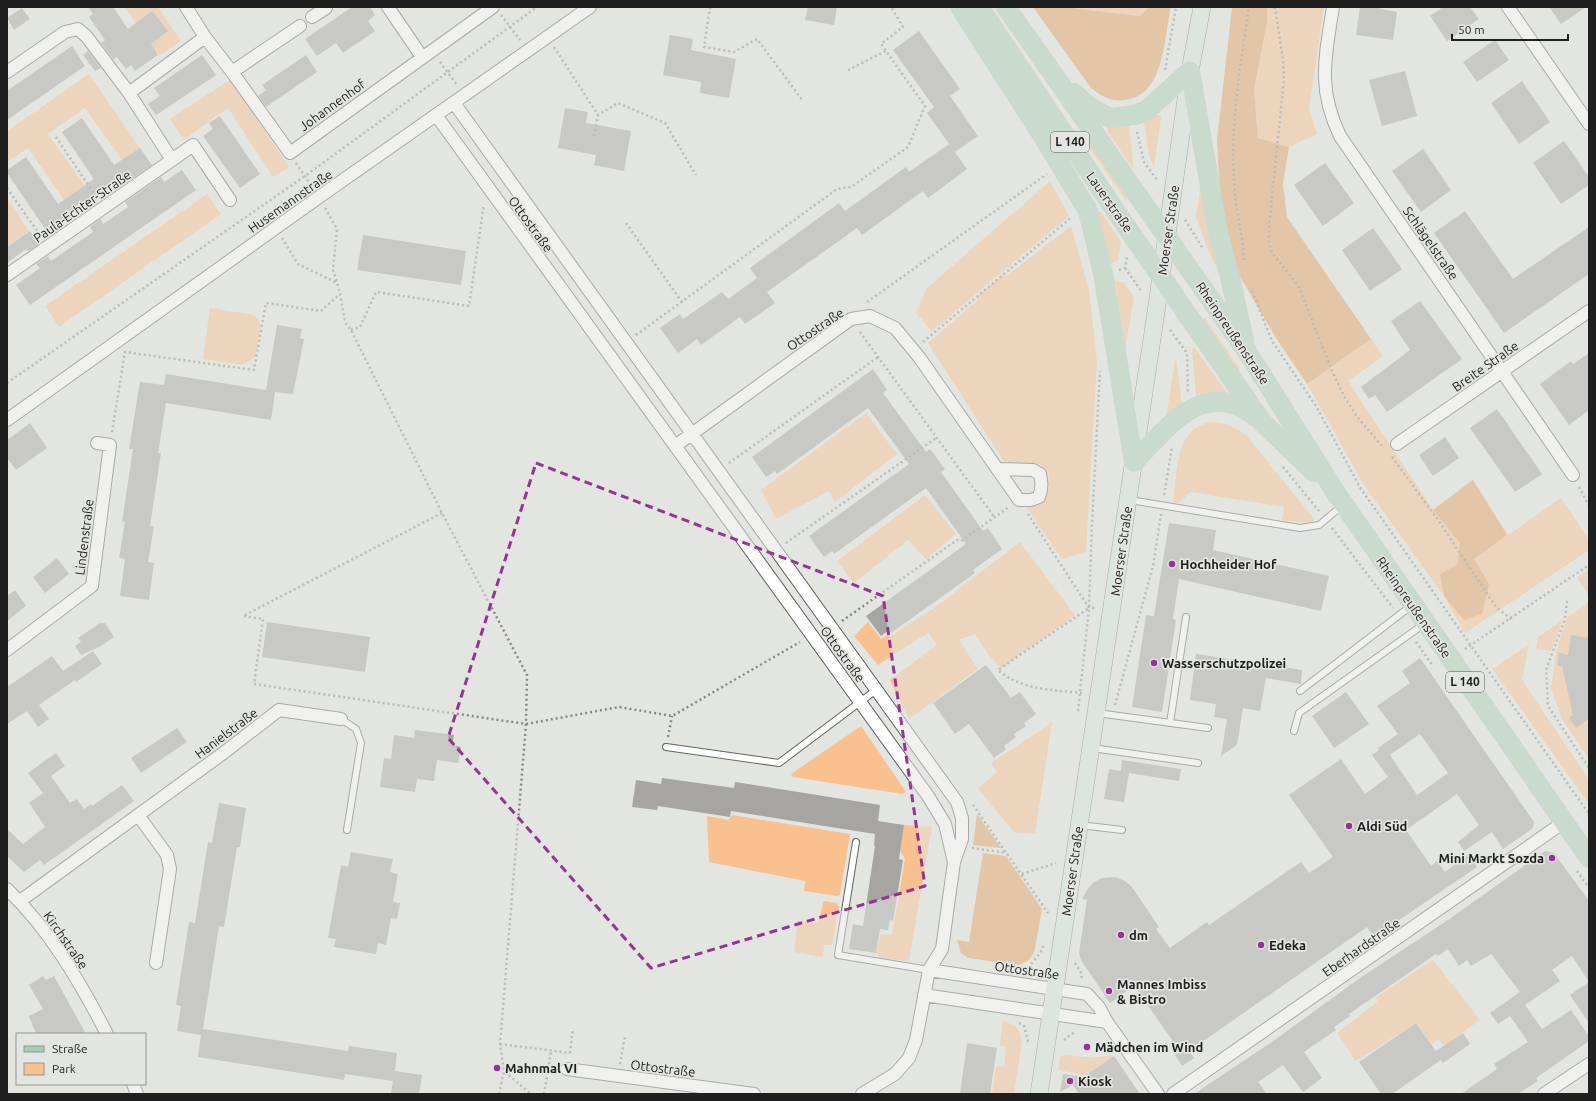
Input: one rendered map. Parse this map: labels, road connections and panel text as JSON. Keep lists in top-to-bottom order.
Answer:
{
  "streets": {
    "main road": [
      "L 140",
      "Lauerstraße",
      "Moerser Straße",
      "Rheinpreußenstraße"
    ],
    "street": [
      "Johannenhof",
      "Husemannstraße",
      "Paula-Echter-Straße",
      "Ottostraße",
      "Schlägelstraße",
      "Breite Straße",
      "Lindenstraße",
      "Hanielstraße",
      "Kirchstraße",
      "Eberhardstraße"
    ]
  },
  "crossings": [
    ["L 140", "Moerser Straße"],
    ["L 140", "Rheinpreußenstraße"],
    ["Husemannstraße", "Ottostraße"],
    ["Lauerstraße", "Moerser Straße"],
    ["Lauerstraße", "Rheinpreußenstraße"],
    ["Ottostraße", "Moerser Straße"],
    ["Moerser Straße", "Rheinpreußenstraße"],
    ["Schlägelstraße", "Breite Straße"],
    ["Rheinpreußenstraße", "Eberhardstraße"],
    ["Hanielstraße", "Kirchstraße"]
  ],
  "places": [
    "Hochheider Hof",
    "Wasserschutzpolizei",
    "Aldi Süd",
    "Mini Markt Sozda",
    "dm",
    "Edeka",
    "Mannes Imbiss & Bistro",
    "Mädchen im Wind",
    "Mahnmal VI",
    "Kiosk"
  ],
  "legend": ["Straße", "Park"],
  "scale_bar": "50 m"
}
